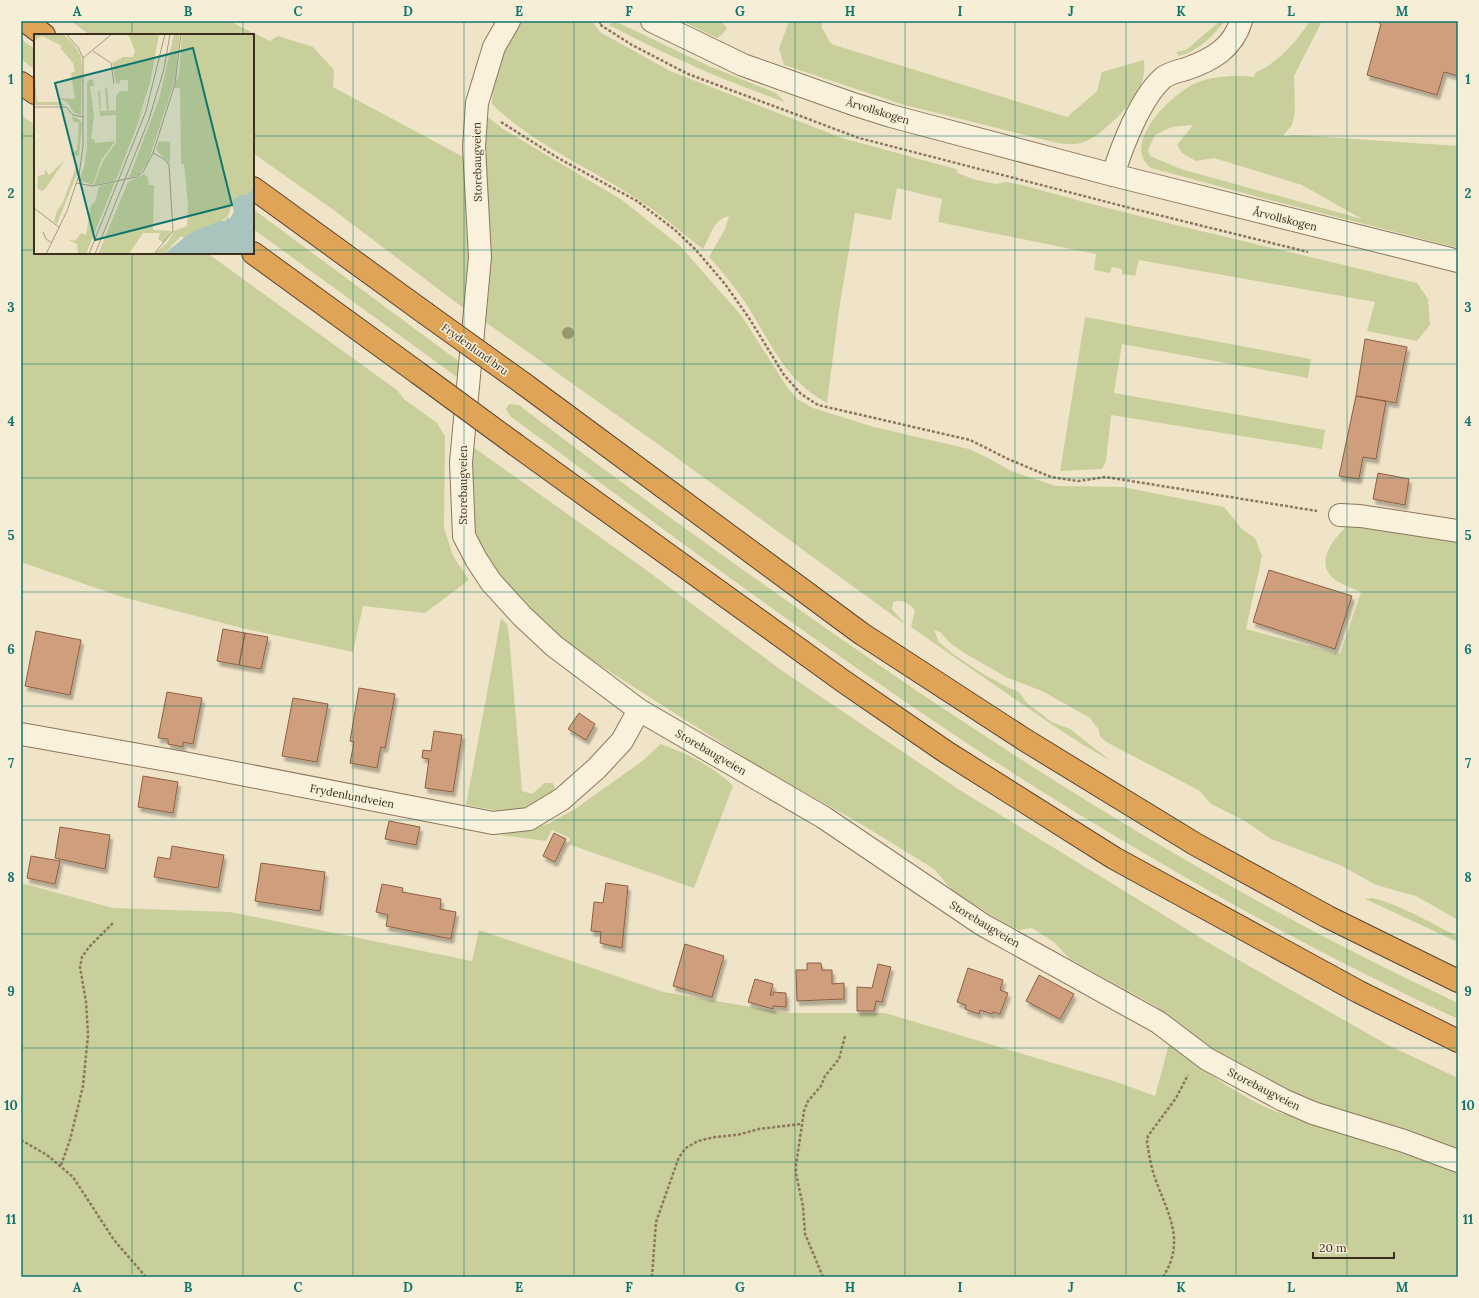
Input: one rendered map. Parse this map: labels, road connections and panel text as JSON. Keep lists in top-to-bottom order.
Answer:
{
  "streets": {
    "highway": ["Frydenlund bru"],
    "street": ["Årvollskogen", "Storebaugveien", "Frydenlundveien"]
  },
  "crossings": [
    ["Storebaugveien", "Frydenlundveien"]
  ],
  "scale_bar": "20 m",
  "grid": {
    "columns": [
      "A",
      "B",
      "C",
      "D",
      "E",
      "F",
      "G",
      "H",
      "I",
      "J",
      "K",
      "L",
      "M"
    ],
    "rows": [
      "1",
      "2",
      "3",
      "4",
      "5",
      "6",
      "7",
      "8",
      "9",
      "10",
      "11"
    ]
  }
}
